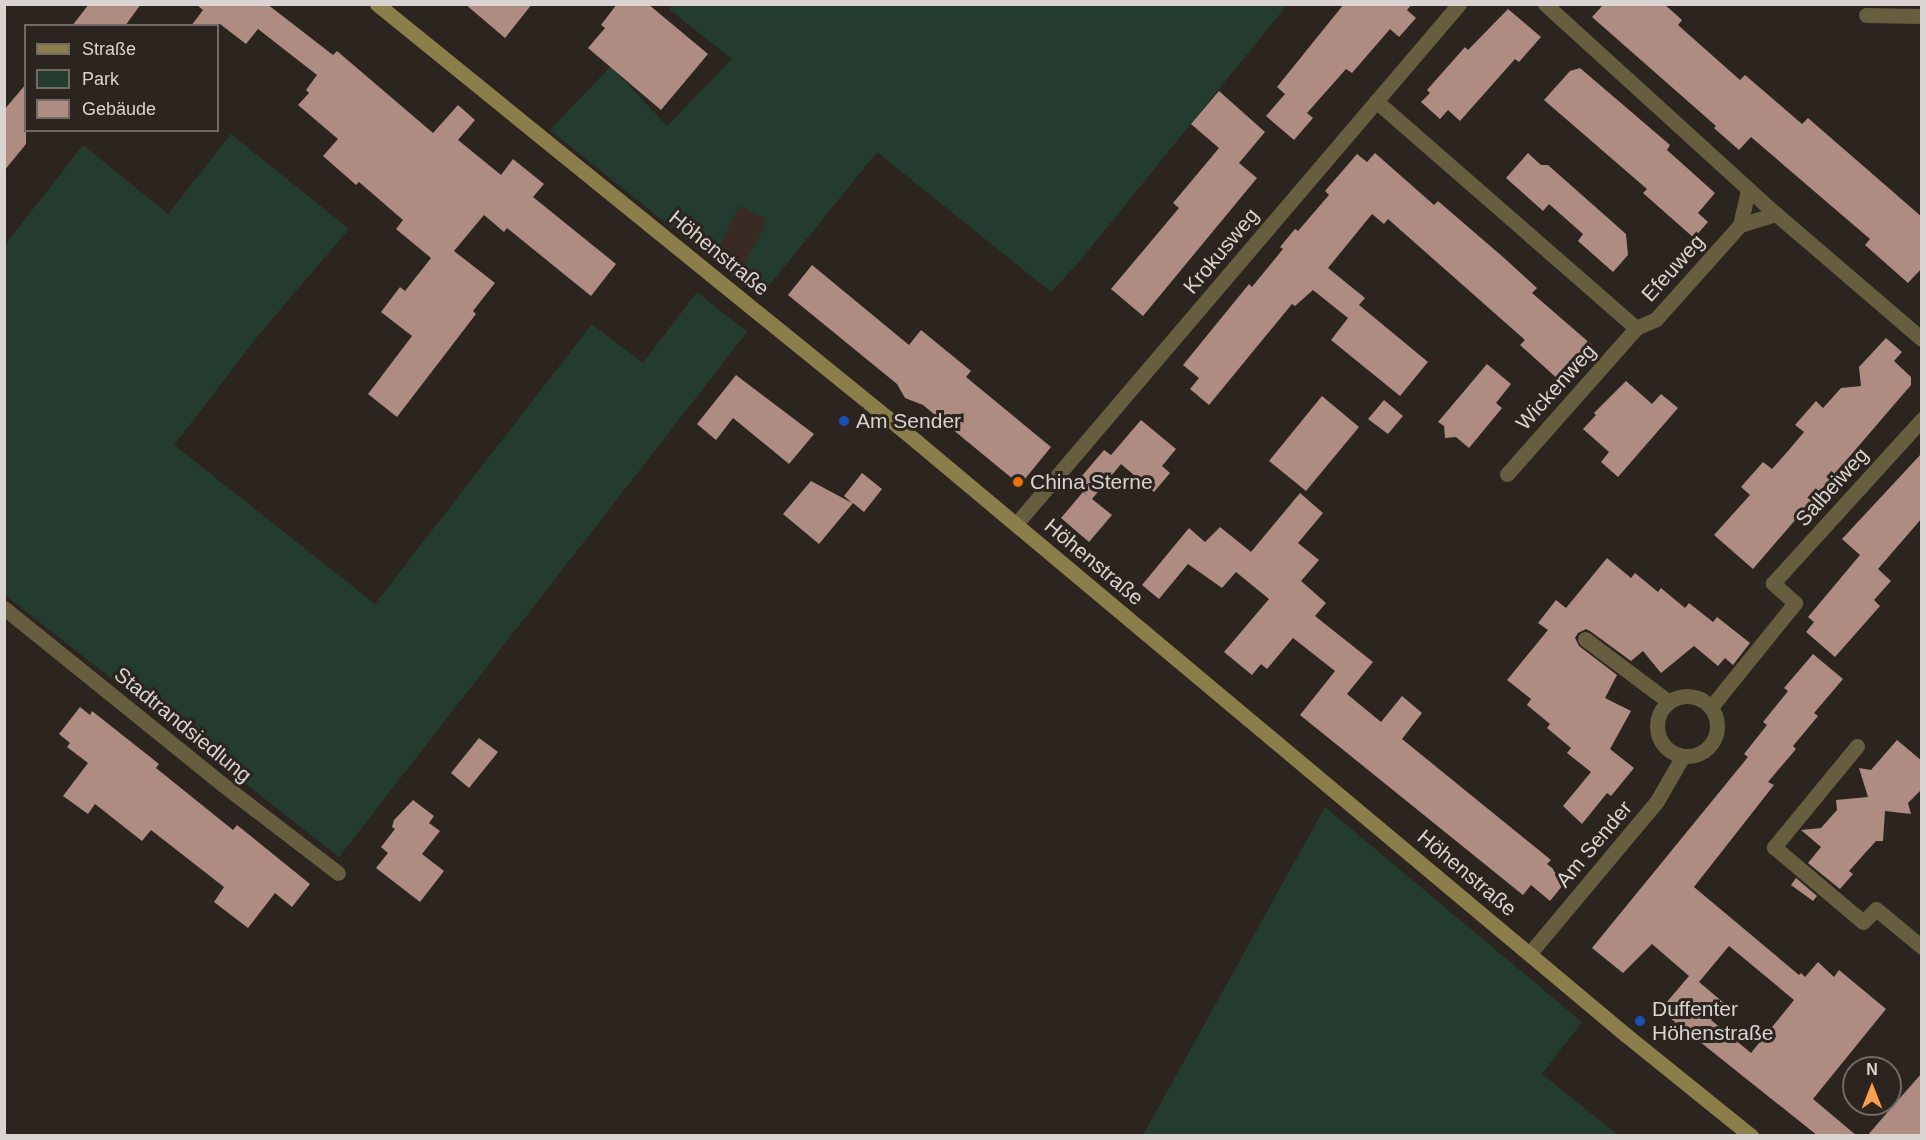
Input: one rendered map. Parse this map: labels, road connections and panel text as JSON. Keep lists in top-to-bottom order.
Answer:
{
  "streets": {
    "street": [
      "Krokusweg",
      "Höhenstraße",
      "Efeuweg",
      "Wickenweg",
      "Salbeiweg",
      "Stadtrandsiedlung",
      "Am Sender"
    ]
  },
  "crossings": [
    ["Krokusweg", "Höhenstraße"],
    ["Krokusweg", "Efeuweg"],
    ["Höhenstraße", "Am Sender"],
    ["Efeuweg", "Wickenweg"],
    ["Salbeiweg", "Am Sender"]
  ],
  "places": ["Am Sender", "China Sterne", "Duffenter Höhenstraße"],
  "legend": ["Straße", "Park", "Gebäude"],
  "north": "top"
}
